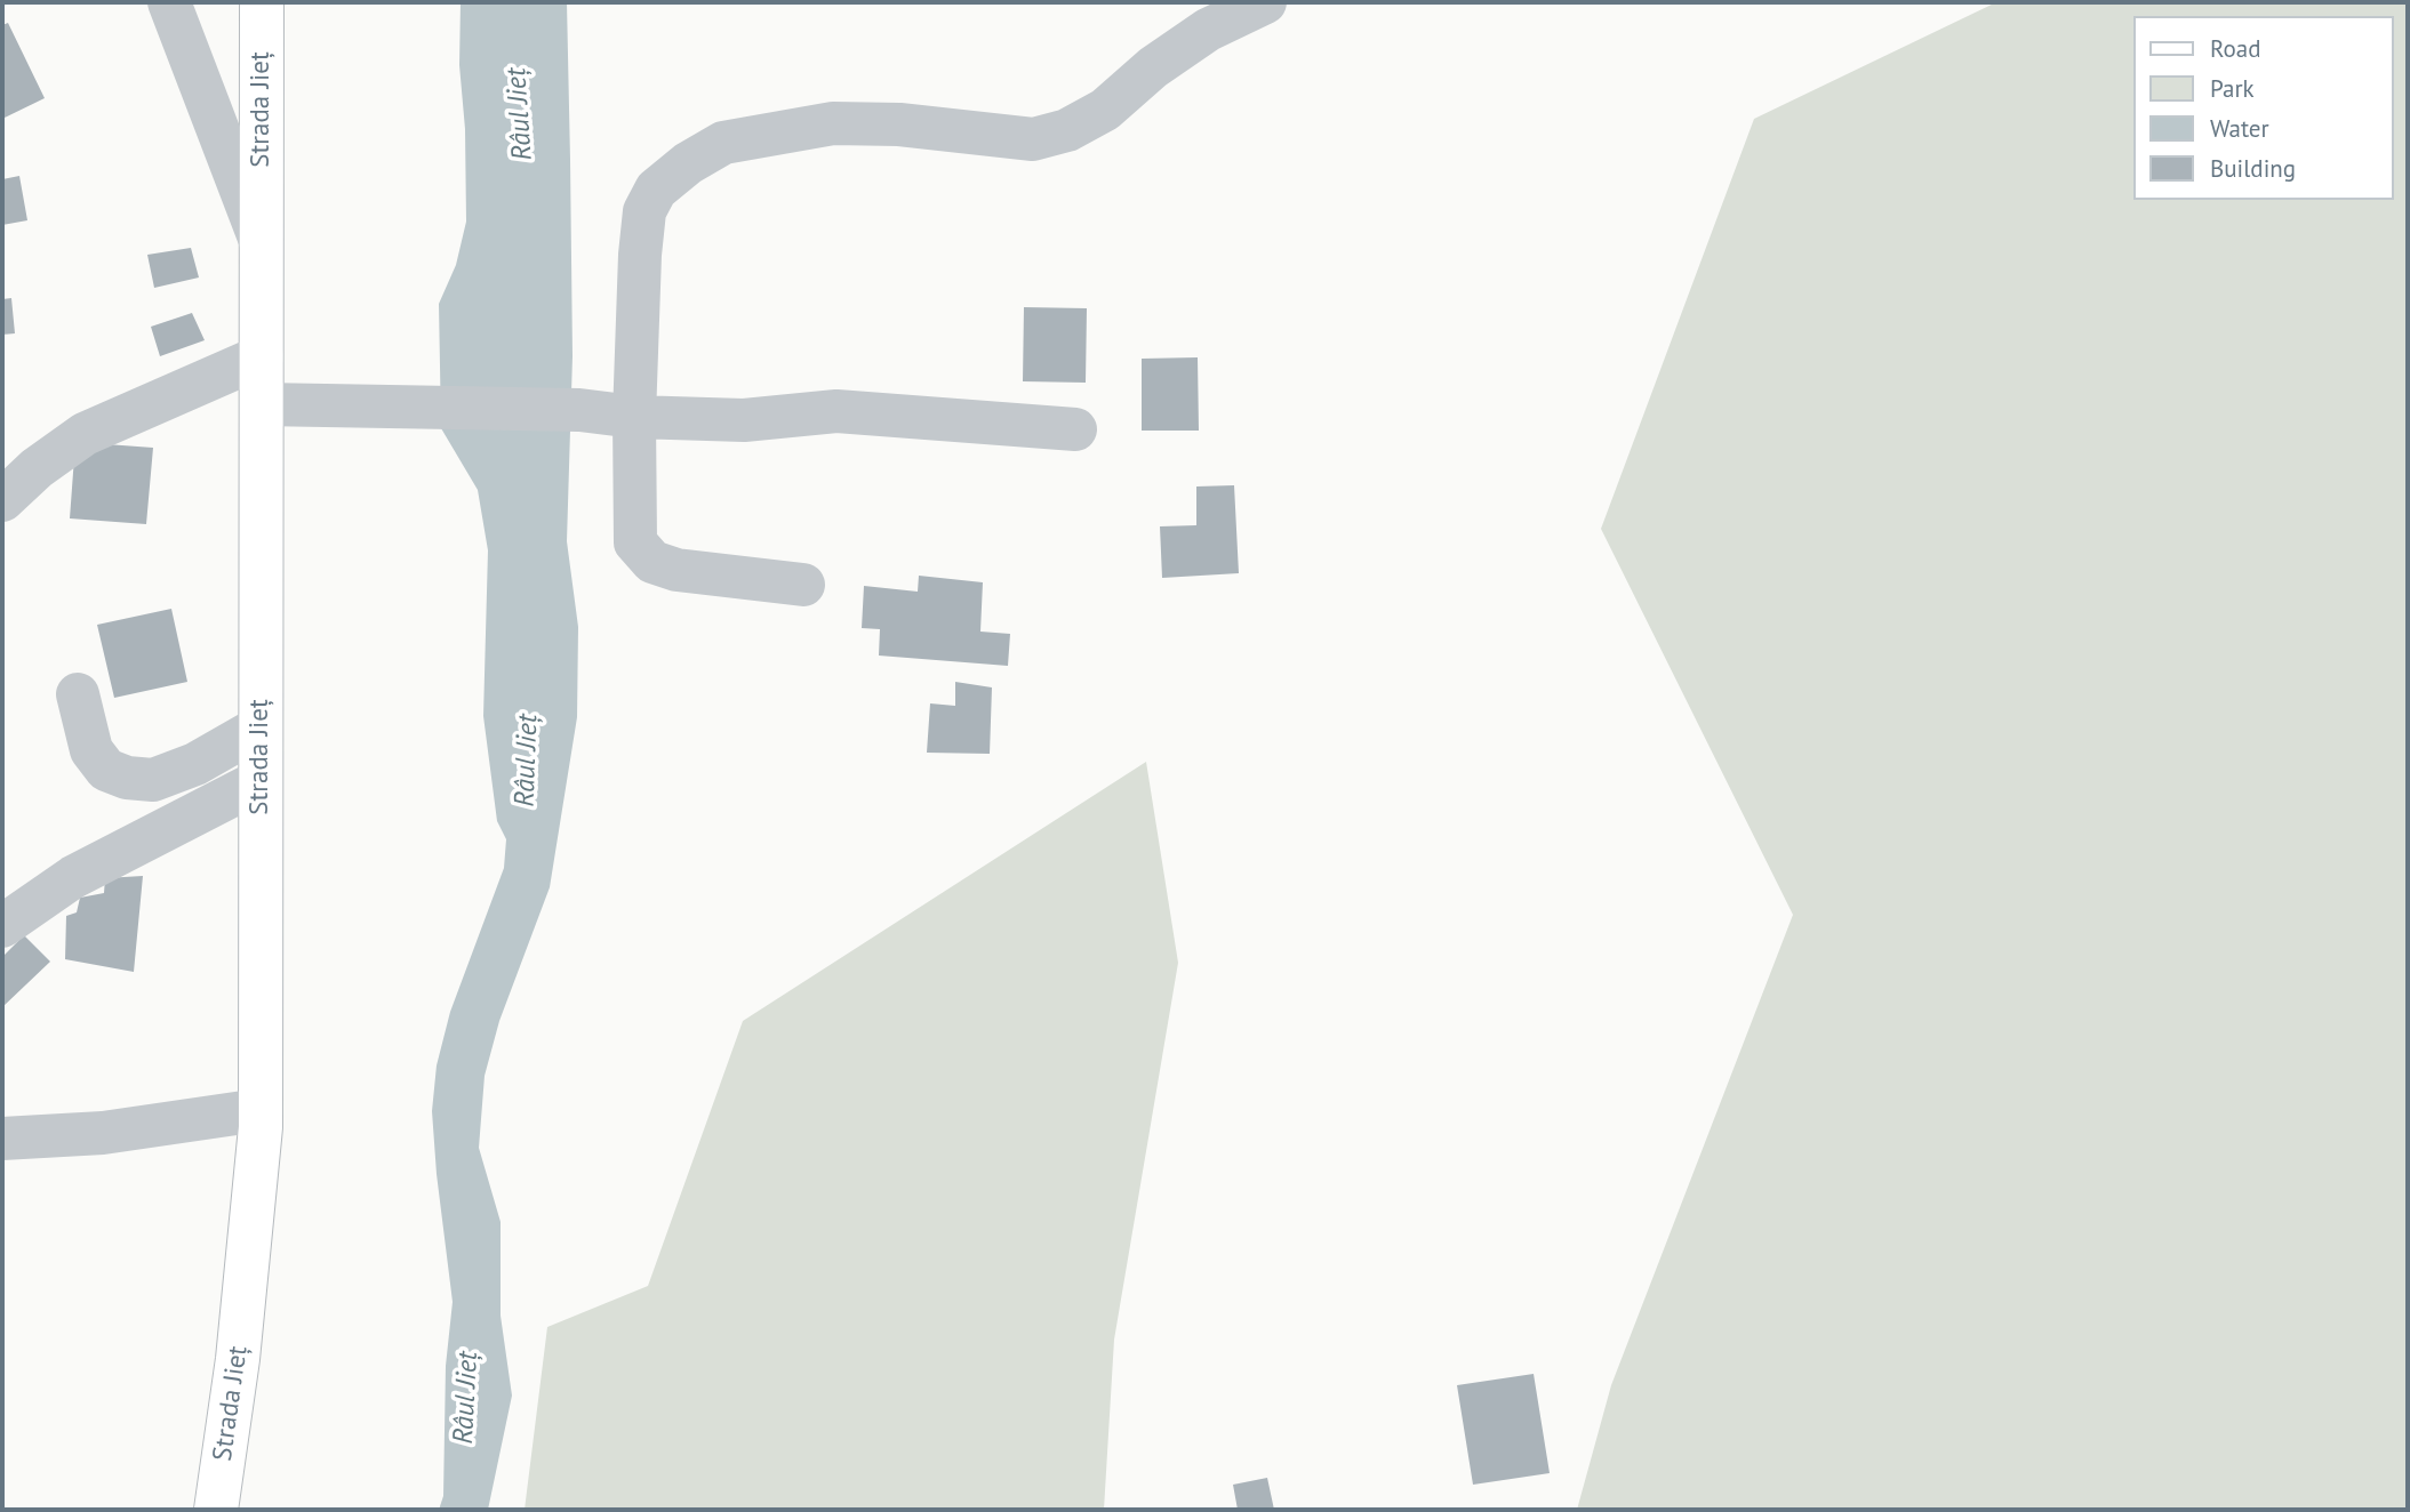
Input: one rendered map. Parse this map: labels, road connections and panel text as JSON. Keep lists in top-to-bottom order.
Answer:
{
  "streets": {
    "main road": ["Strada Jieț"]
  },
  "water": ["Râul Jieț"],
  "legend": [
    "Road",
    "Park",
    "Water",
    "Building"
  ]
}
